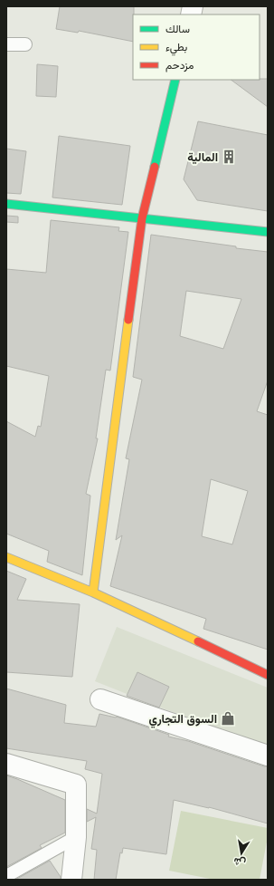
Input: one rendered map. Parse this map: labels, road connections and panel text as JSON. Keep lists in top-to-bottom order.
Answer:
{
  "places": {
    "building": ["المالية"],
    "shop": ["السوق التجاري"]
  },
  "legend": ["سالك", "بطيء", "مزدحم"],
  "north": "bottom"
}
